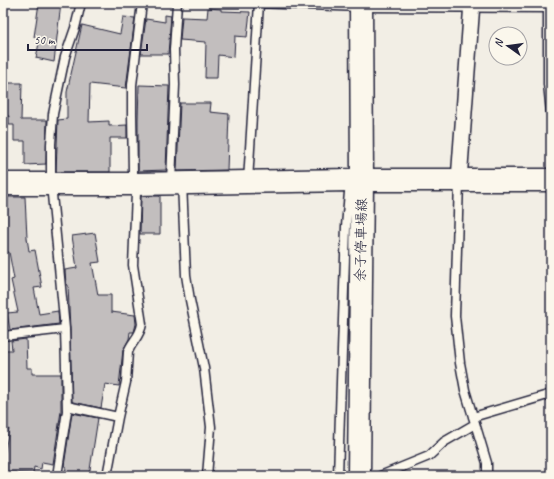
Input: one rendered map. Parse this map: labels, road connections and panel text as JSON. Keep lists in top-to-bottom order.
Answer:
{
  "streets": {
    "street": ["余子停車場線"]
  },
  "scale_bar": "50 m",
  "north": "left"
}
